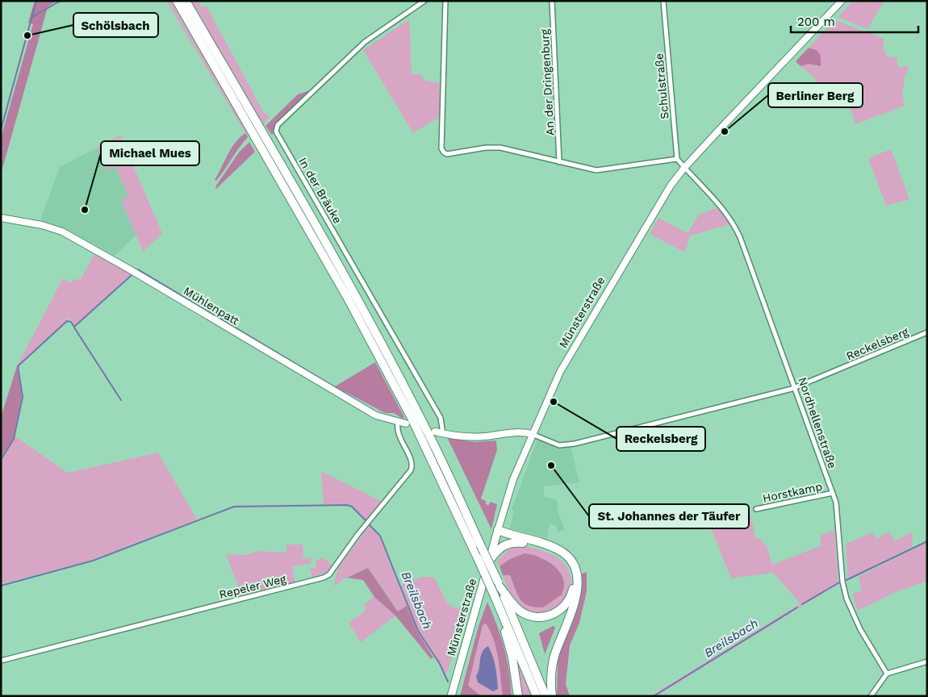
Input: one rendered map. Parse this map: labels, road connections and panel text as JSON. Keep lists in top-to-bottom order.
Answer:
{
  "streets": {
    "main road": ["Mühlenpatt", "Münsterstraße"],
    "street": [
      "An der Dringenburg",
      "Schulstraße",
      "In der Bräuke",
      "Reckelsberg",
      "Nordhellenstraße",
      "Horstkamp",
      "Repeler Weg"
    ]
  },
  "crossings": [
    ["Mühlenpatt", "Repeler Weg"],
    ["Münsterstraße", "Reckelsberg"],
    ["Münsterstraße", "Nordhellenstraße"],
    ["Reckelsberg", "Nordhellenstraße"],
    ["Nordhellenstraße", "Horstkamp"]
  ],
  "water": ["Breilsbach"],
  "places": [
    "Schölsbach",
    "Berliner Berg",
    "Michael Mues",
    "Reckelsberg",
    "St. Johannes der Täufer"
  ],
  "scale_bar": "200 m"
}
